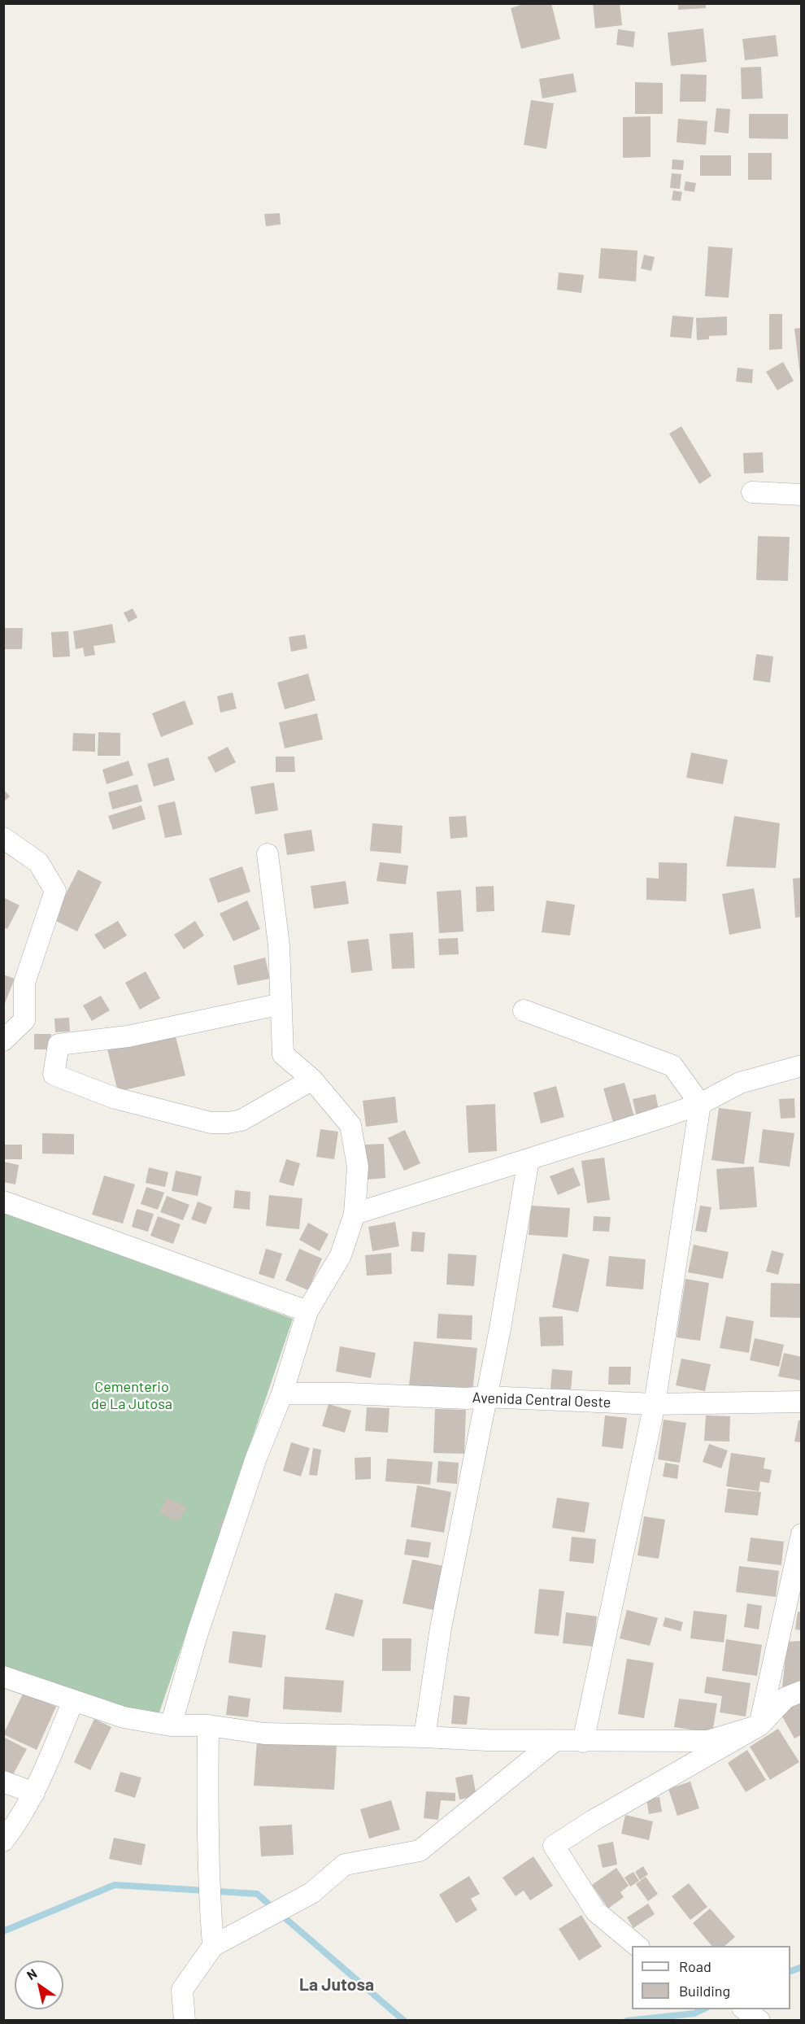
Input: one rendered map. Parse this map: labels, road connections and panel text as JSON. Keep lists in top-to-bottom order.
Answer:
{
  "streets": {
    "street": ["Avenida Central Oeste"]
  },
  "districts": ["La Jutosa"],
  "parks": ["Cementerio de La Jutosa"],
  "legend": ["Road", "Building"],
  "north": "top left"
}
